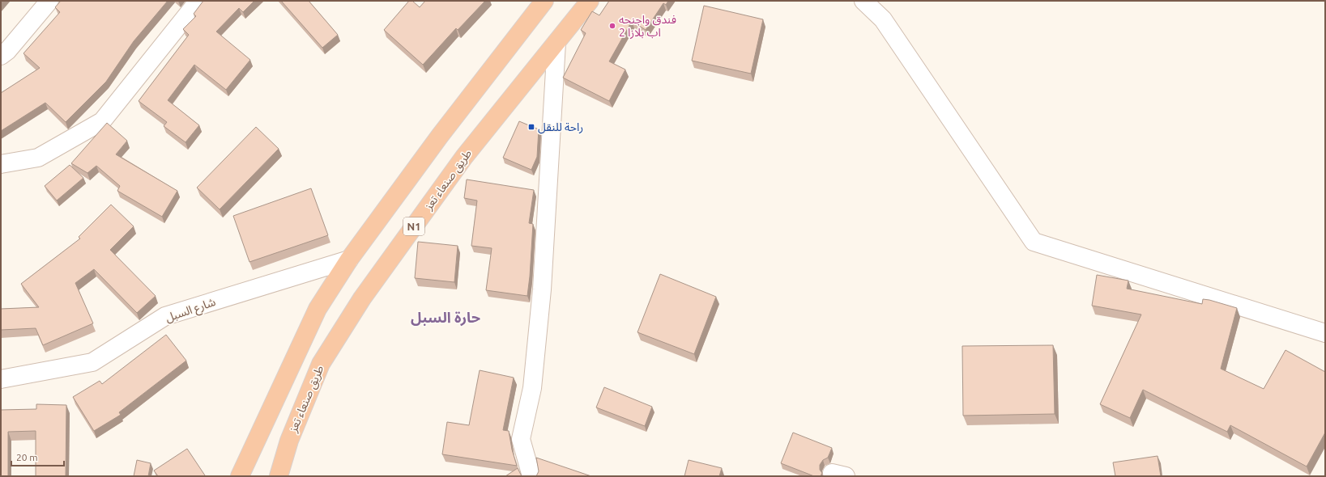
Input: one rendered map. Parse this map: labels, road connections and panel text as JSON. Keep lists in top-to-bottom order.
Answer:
{
  "streets": {
    "highway": ["طريق صنعاء تعز", "N1"],
    "street": ["شارع السبل"]
  },
  "districts": ["حارة السبل"],
  "places": {
    "other": ["فندق واجنحه اب بلازا 2"],
    "transit": ["راحة للنقل"]
  },
  "scale_bar": "20 m"
}
